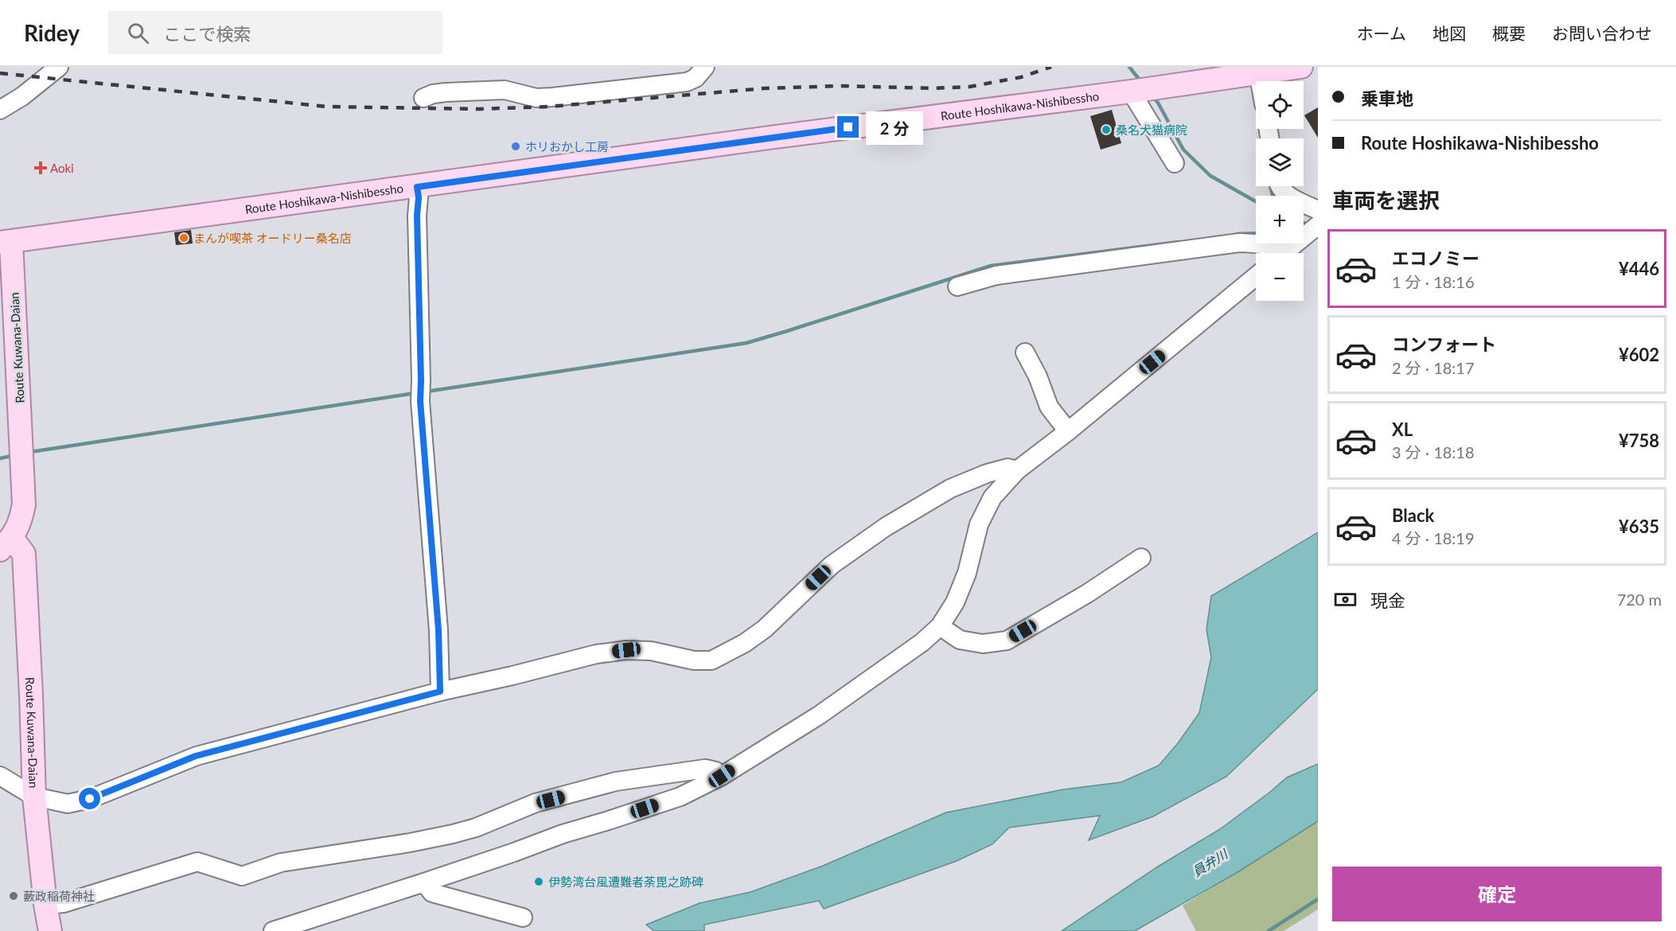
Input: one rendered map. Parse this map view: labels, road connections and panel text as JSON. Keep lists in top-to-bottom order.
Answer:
{
  "streets": {
    "main road": ["Route Hoshikawa-Nishibessho", "Route Kuwana-Daian"]
  },
  "crossings": [
    ["Route Hoshikawa-Nishibessho", "Route Kuwana-Daian"]
  ],
  "water": ["員弁川"],
  "places": {
    "other": [
      "桑名犬猫病院",
      "ホリおかし工房",
      "まんが喫茶 オードリー桑名店",
      "伊勢湾台風遭難者荼毘之跡碑",
      "藪政稲荷神社"
    ],
    "health": ["Aoki"]
  },
  "page": {
    "header": "Ridey",
    "search": "ここで検索",
    "nav": [
      "ホーム",
      "地図",
      "概要",
      "お問い合わせ"
    ],
    "banner": ["乗車地", "Route Hoshikawa-Nishibessho"],
    "map_buttons": ["+", "−"],
    "bubble": "2 分",
    "heading": "車両を選択",
    "list": [
      {
        "name": "エコノミー",
        "note": "1 分 · 18:16",
        "value": "¥446"
      },
      {
        "name": "コンフォート",
        "note": "2 分 · 18:17",
        "value": "¥602"
      },
      {
        "name": "XL",
        "note": "3 分 · 18:18",
        "value": "¥758"
      },
      {
        "name": "Black",
        "note": "4 分 · 18:19",
        "value": "¥635"
      }
    ],
    "pay": ["現金", "720 m"],
    "buttons": "確定"
  }
}
